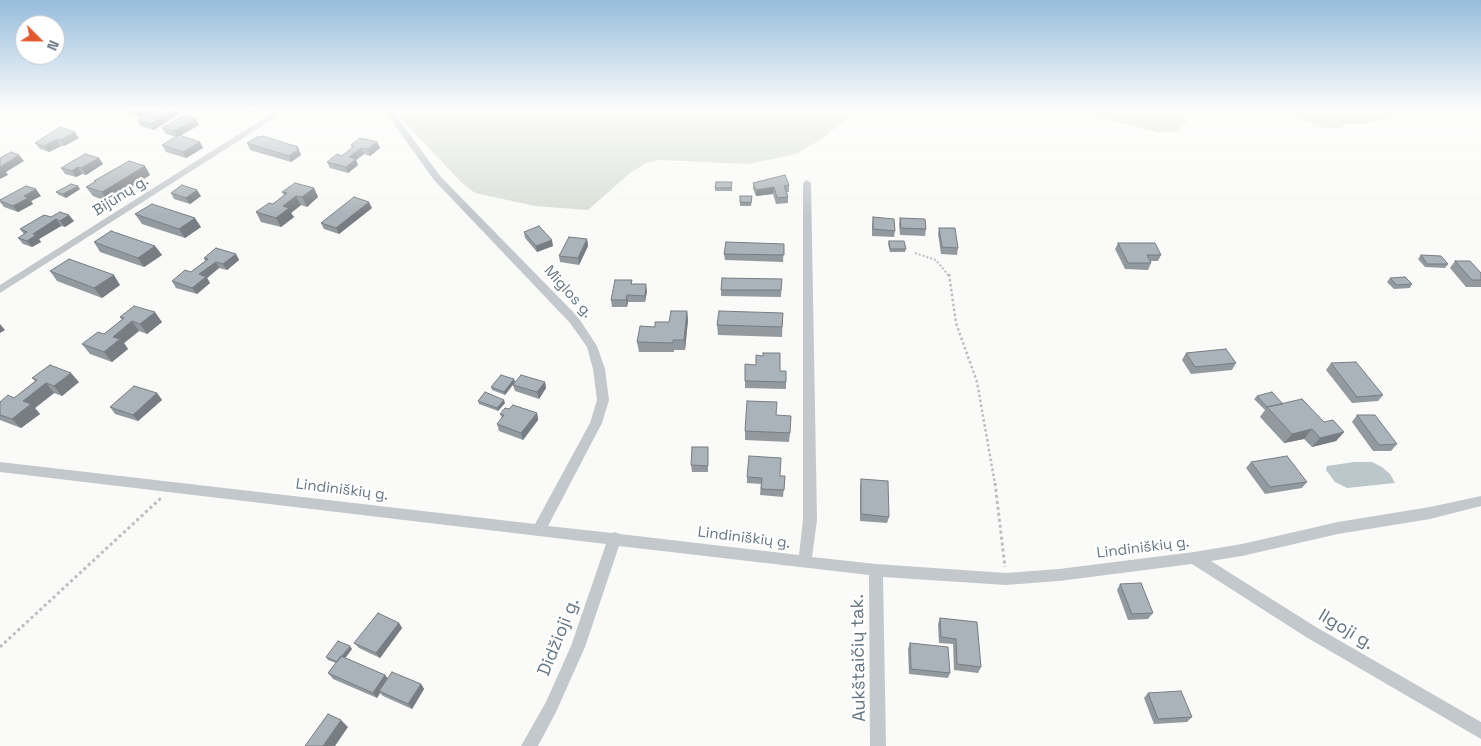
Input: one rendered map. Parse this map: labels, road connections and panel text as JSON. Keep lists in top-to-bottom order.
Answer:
{
  "streets": {
    "street": [
      "Bijūnų g.",
      "Miglos g.",
      "Lindiniškių g.",
      "Ilgoji g.",
      "Didžioji g.",
      "Aukštaičių tak."
    ]
  },
  "crossings": [
    ["Miglos g.", "Lindiniškių g."],
    ["Lindiniškių g.", "Ilgoji g."],
    ["Lindiniškių g.", "Didžioji g."],
    ["Lindiniškių g.", "Aukštaičių tak."]
  ],
  "north": "bottom right"
}
